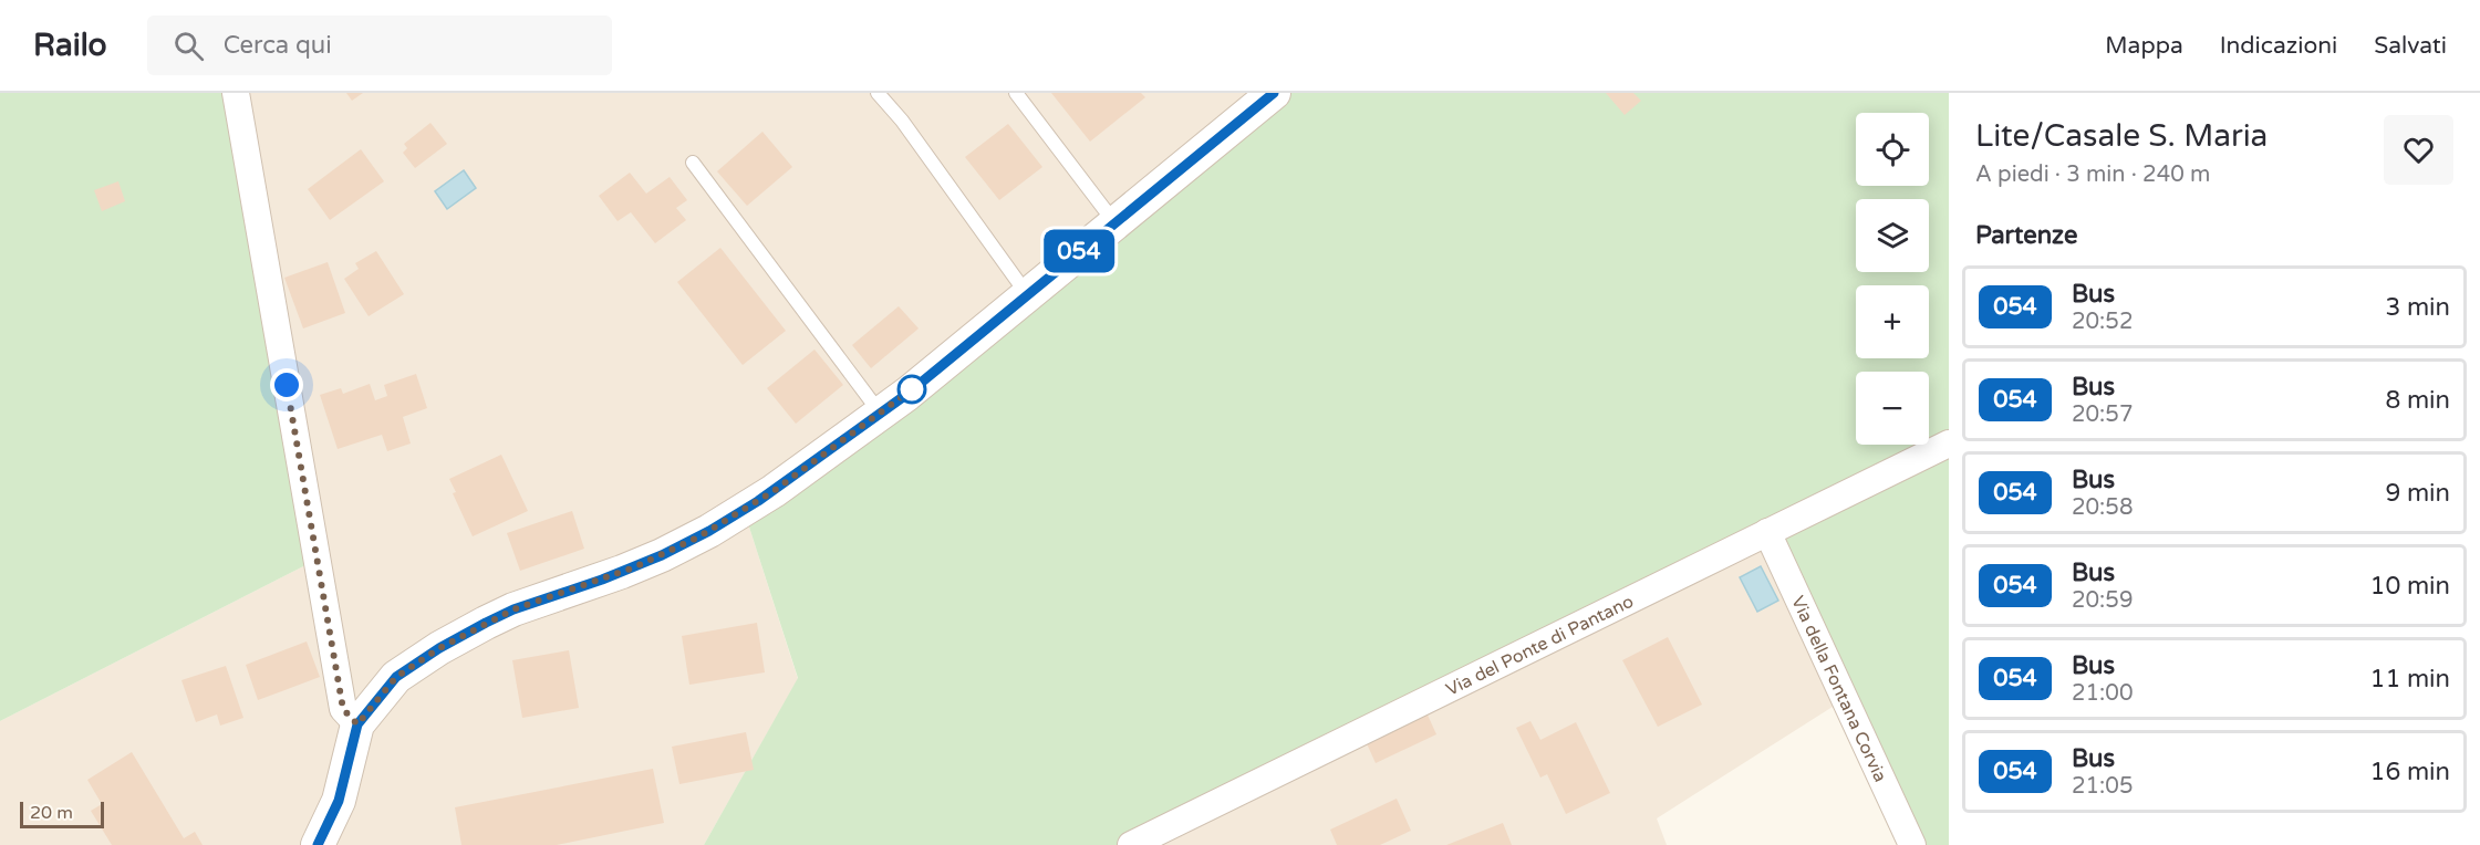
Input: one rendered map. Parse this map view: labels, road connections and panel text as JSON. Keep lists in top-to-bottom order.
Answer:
{
  "streets": {
    "street": ["Via del Ponte di Pantano", "Via della Fontana Corvia"]
  },
  "crossings": [
    ["Via del Ponte di Pantano", "Via della Fontana Corvia"]
  ],
  "lines": ["bus line 054"],
  "scale_bar": "20 m",
  "page": {
    "header": "Railo",
    "search": "Cerca qui",
    "nav": ["Mappa", "Indicazioni", "Salvati"],
    "on_map": "054",
    "heading": [
      ["Lite/Casale S. Maria", "A piedi · 3 min · 240 m"],
      "Partenze"
    ],
    "map_buttons": ["+", "−"],
    "list": [
      {
        "mark": "054",
        "name": "Bus",
        "note": "20:52",
        "value": "3 min"
      },
      {
        "mark": "054",
        "name": "Bus",
        "note": "20:57",
        "value": "8 min"
      },
      {
        "mark": "054",
        "name": "Bus",
        "note": "20:58",
        "value": "9 min"
      },
      {
        "mark": "054",
        "name": "Bus",
        "note": "20:59",
        "value": "10 min"
      },
      {
        "mark": "054",
        "name": "Bus",
        "note": "21:00",
        "value": "11 min"
      },
      {
        "mark": "054",
        "name": "Bus",
        "note": "21:05",
        "value": "16 min"
      }
    ],
    "scale": "20 m"
  }
}
